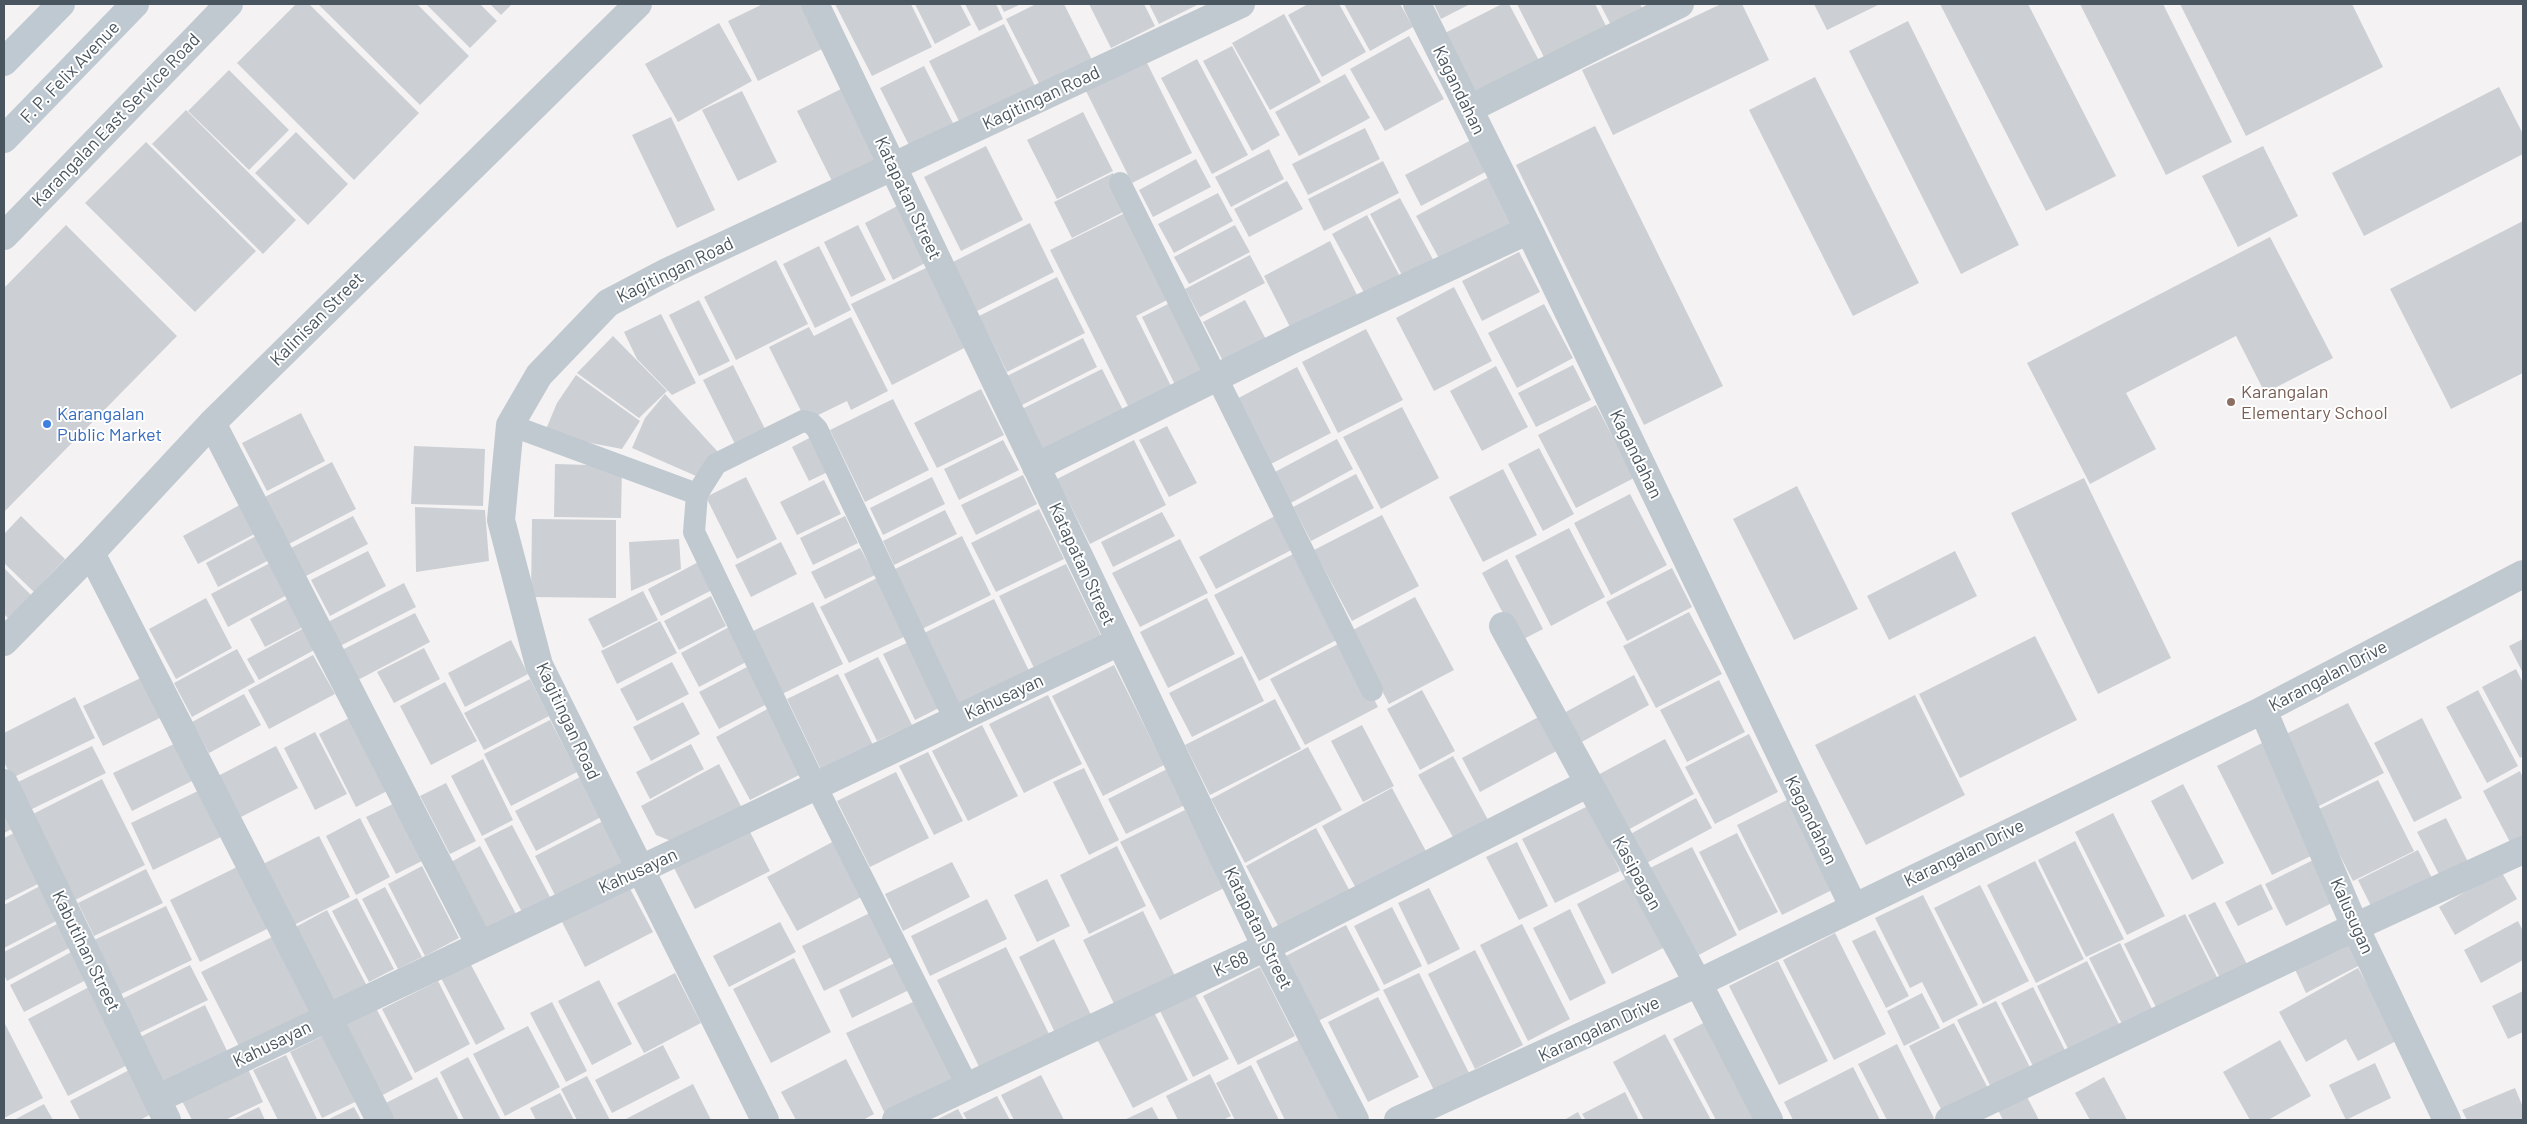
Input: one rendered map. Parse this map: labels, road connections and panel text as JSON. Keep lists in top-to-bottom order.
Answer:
{
  "streets": {
    "main road": ["F. P. Felix Avenue"],
    "street": [
      "Kagandahan",
      "Kagitingan Road",
      "Karangalan East Service Road",
      "Katapatan Street",
      "Kalinisan Street",
      "Karangalan Drive",
      "Kahusayan",
      "Kasipagan",
      "Kalusugan",
      "Kabutihan Street",
      "K-68"
    ]
  },
  "crossings": [
    ["Kagandahan", "Karangalan Drive"],
    ["Kagitingan Road", "Katapatan Street"],
    ["Kagitingan Road", "Kahusayan"],
    ["Katapatan Street", "Kahusayan"],
    ["Katapatan Street", "K-68"],
    ["Karangalan Drive", "Kasipagan"],
    ["Karangalan Drive", "Kalusugan"],
    ["Kahusayan", "Kabutihan Street"],
    ["Kasipagan", "K-68"]
  ],
  "places": ["Karangalan Elementary School", "Karangalan Public Market"]
}
